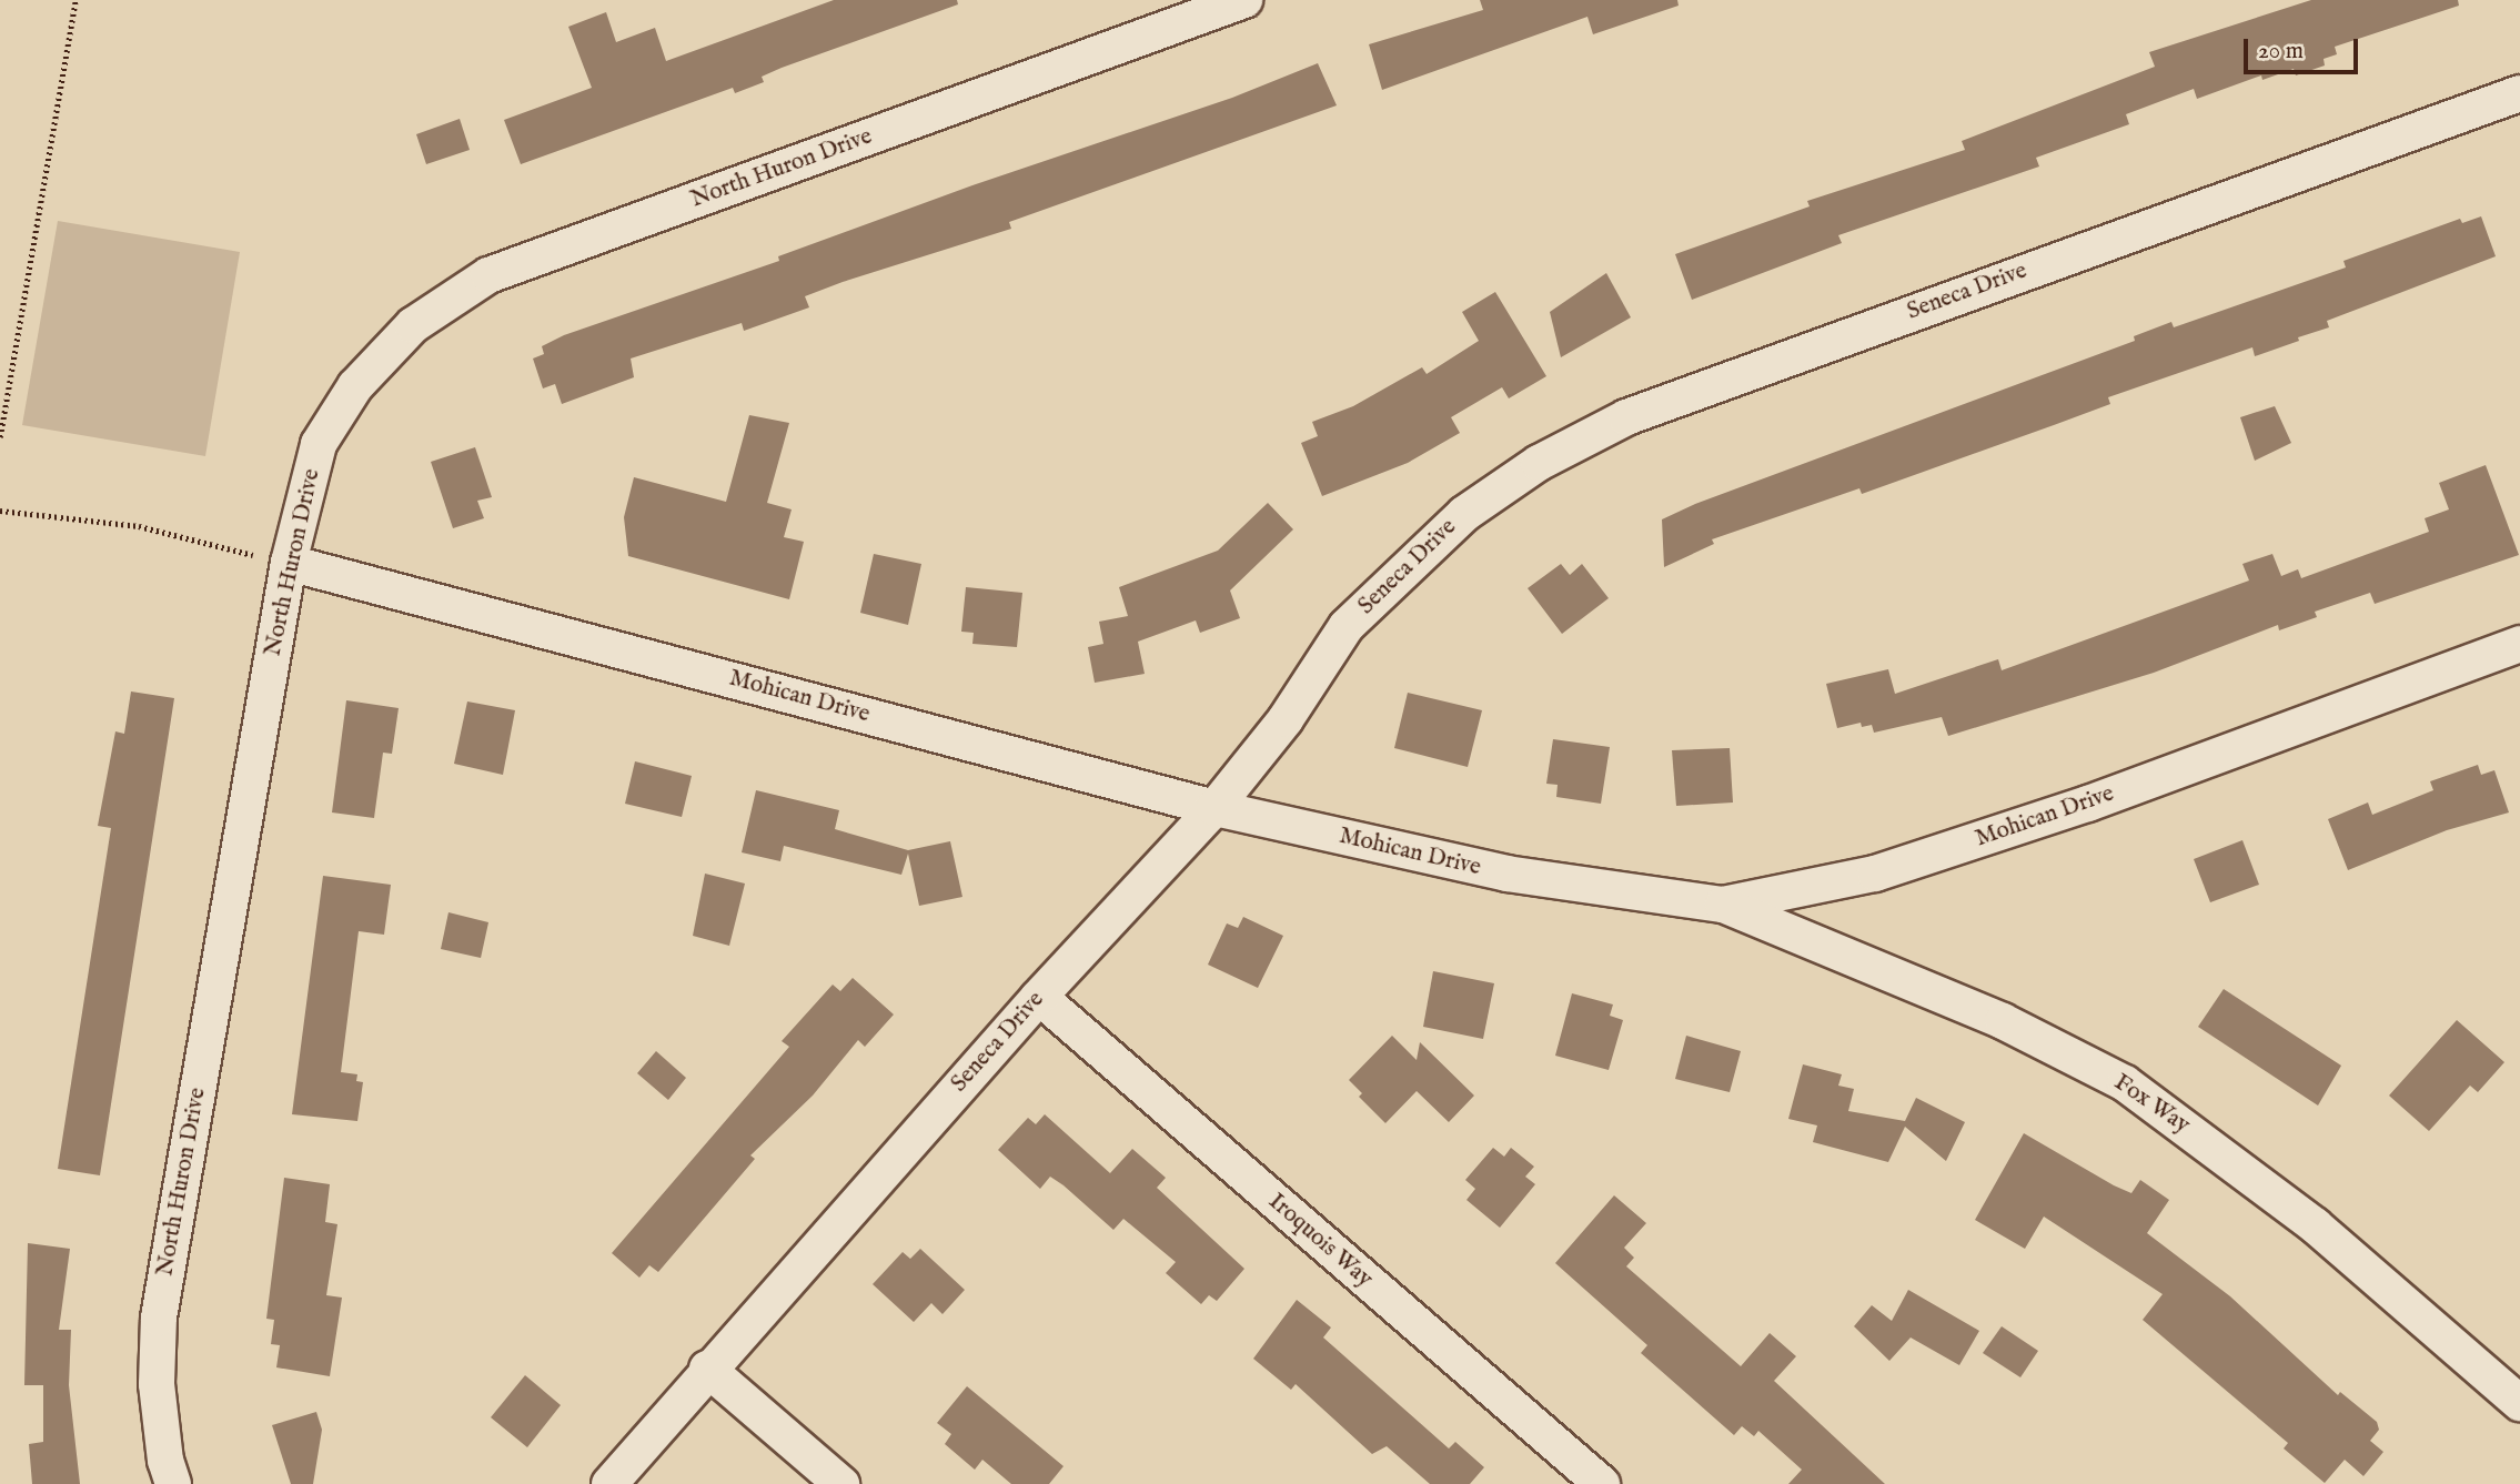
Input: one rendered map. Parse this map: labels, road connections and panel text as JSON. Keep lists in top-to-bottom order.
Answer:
{
  "streets": {
    "street": [
      "North Huron Drive",
      "Seneca Drive",
      "Mohican Drive",
      "Fox Way",
      "Iroquois Way"
    ]
  },
  "crossings": [
    ["North Huron Drive", "Mohican Drive"],
    ["Seneca Drive", "Mohican Drive"],
    ["Seneca Drive", "Iroquois Way"],
    ["Mohican Drive", "Fox Way"]
  ],
  "scale_bar": "20 m"
}
